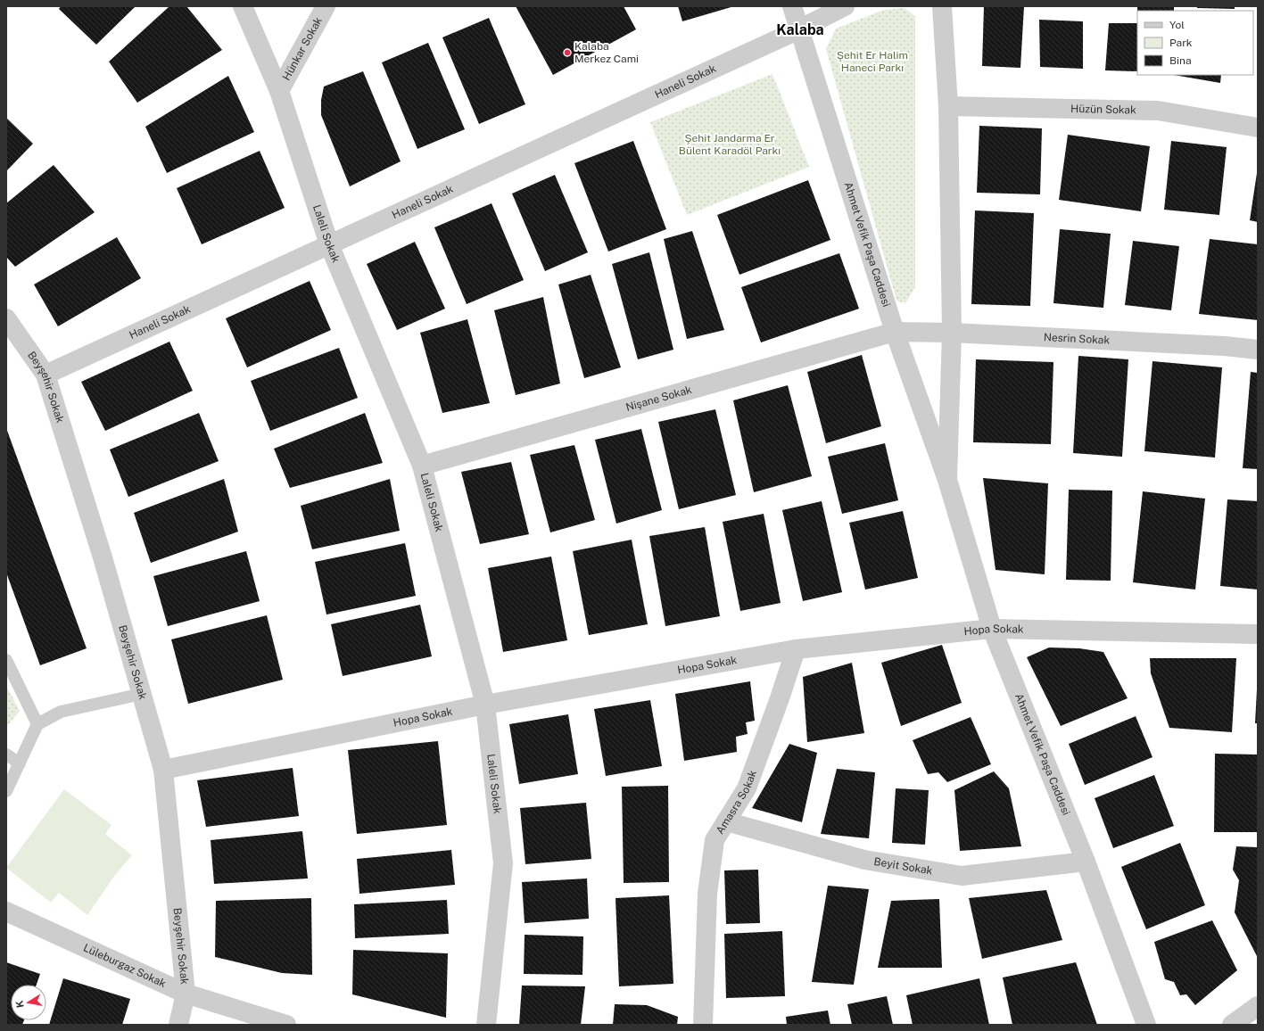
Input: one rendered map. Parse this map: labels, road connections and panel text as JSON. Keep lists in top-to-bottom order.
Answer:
{
  "streets": {
    "street": [
      "Hünkar Sokak",
      "Haneli Sokak",
      "Hüzün Sokak",
      "Laleli Sokak",
      "Ahmet Vefik Paşa Caddesi",
      "Nesrin Sokak",
      "Beyşehir Sokak",
      "Nişane Sokak",
      "Hopa Sokak",
      "Amasra Sokak",
      "Beyit Sokak",
      "Lüleburgaz Sokak"
    ]
  },
  "crossings": [
    ["Hünkar Sokak", "Laleli Sokak"],
    ["Haneli Sokak", "Laleli Sokak"],
    ["Haneli Sokak", "Ahmet Vefik Paşa Caddesi"],
    ["Haneli Sokak", "Beyşehir Sokak"],
    ["Hüzün Sokak", "Ahmet Vefik Paşa Caddesi"],
    ["Laleli Sokak", "Nişane Sokak"],
    ["Laleli Sokak", "Hopa Sokak"],
    ["Ahmet Vefik Paşa Caddesi", "Nesrin Sokak"],
    ["Ahmet Vefik Paşa Caddesi", "Nişane Sokak"],
    ["Ahmet Vefik Paşa Caddesi", "Hopa Sokak"],
    ["Ahmet Vefik Paşa Caddesi", "Beyit Sokak"],
    ["Nesrin Sokak", "Nişane Sokak"],
    ["Beyşehir Sokak", "Hopa Sokak"],
    ["Beyşehir Sokak", "Lüleburgaz Sokak"],
    ["Hopa Sokak", "Amasra Sokak"],
    ["Amasra Sokak", "Beyit Sokak"]
  ],
  "districts": ["Kalaba"],
  "parks": ["Şehit Er Halim Haneci Parkı", "Şehit Jandarma Er Bülent Karadöl Parkı"],
  "places": ["Kalaba Merkez Cami"],
  "legend": ["Yol", "Park", "Bina"],
  "north": "left"
}
